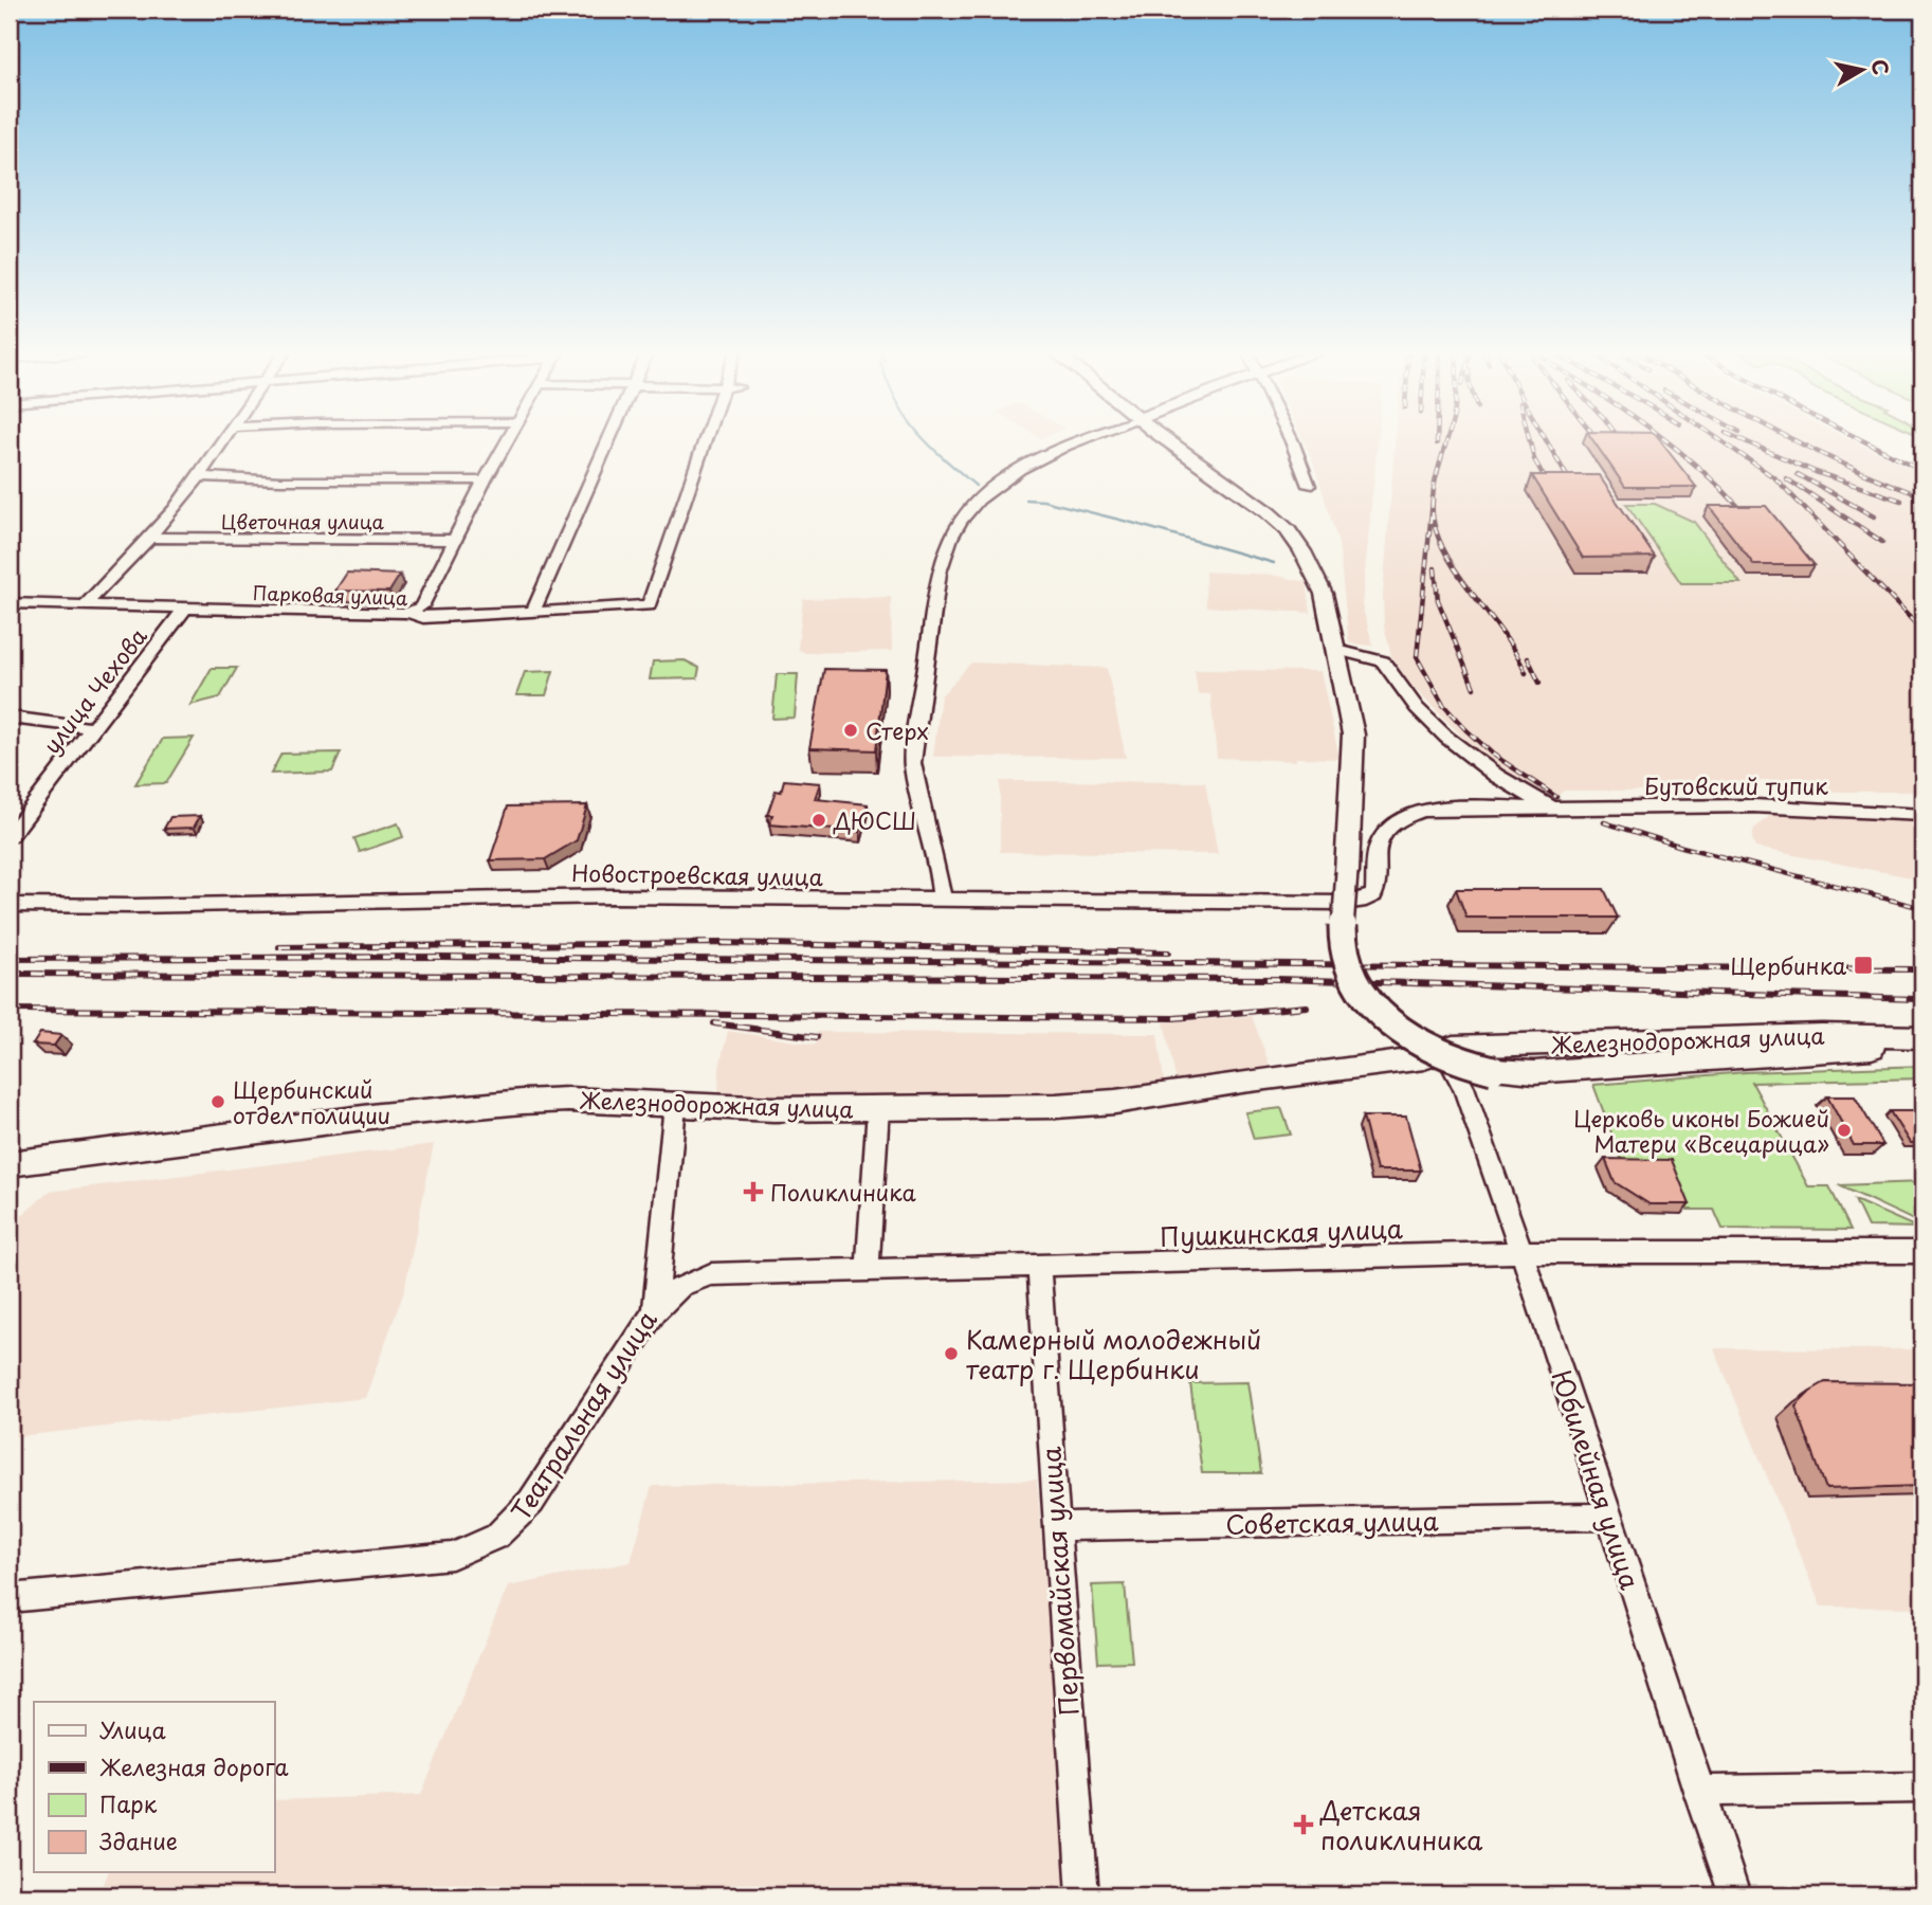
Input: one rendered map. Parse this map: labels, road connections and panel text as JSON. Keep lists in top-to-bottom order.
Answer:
{
  "streets": {
    "main road": ["Железнодорожная улица"],
    "street": [
      "Цветочная улица",
      "Парковая улица",
      "улица Чехова",
      "Бутовский тупик",
      "Новостроевская улица",
      "Пушкинская улица",
      "Театральная улица",
      "Юбилейная улица",
      "Советская улица",
      "Первомайская улица"
    ]
  },
  "crossings": [
    ["Парковая улица", "улица Чехова"],
    ["Бутовский тупик", "Новостроевская улица"],
    ["Железнодорожная улица", "Театральная улица"],
    ["Железнодорожная улица", "Юбилейная улица"],
    ["Пушкинская улица", "Театральная улица"],
    ["Пушкинская улица", "Юбилейная улица"],
    ["Пушкинская улица", "Первомайская улица"],
    ["Юбилейная улица", "Советская улица"],
    ["Советская улица", "Первомайская улица"]
  ],
  "places": {
    "other": [
      "Стерх",
      "ДЮСШ",
      "Щербинский отдел полиции",
      "Церковь иконы Божией Матери «Всецарица»",
      "Камерный молодежный театр г. Щербинки"
    ],
    "transit": ["Щербинка"],
    "health": ["Поликлиника", "Детская поликлиника"]
  },
  "legend": [
    "Улица",
    "Железная дорога",
    "Парк",
    "Здание"
  ],
  "north": "right"
}
